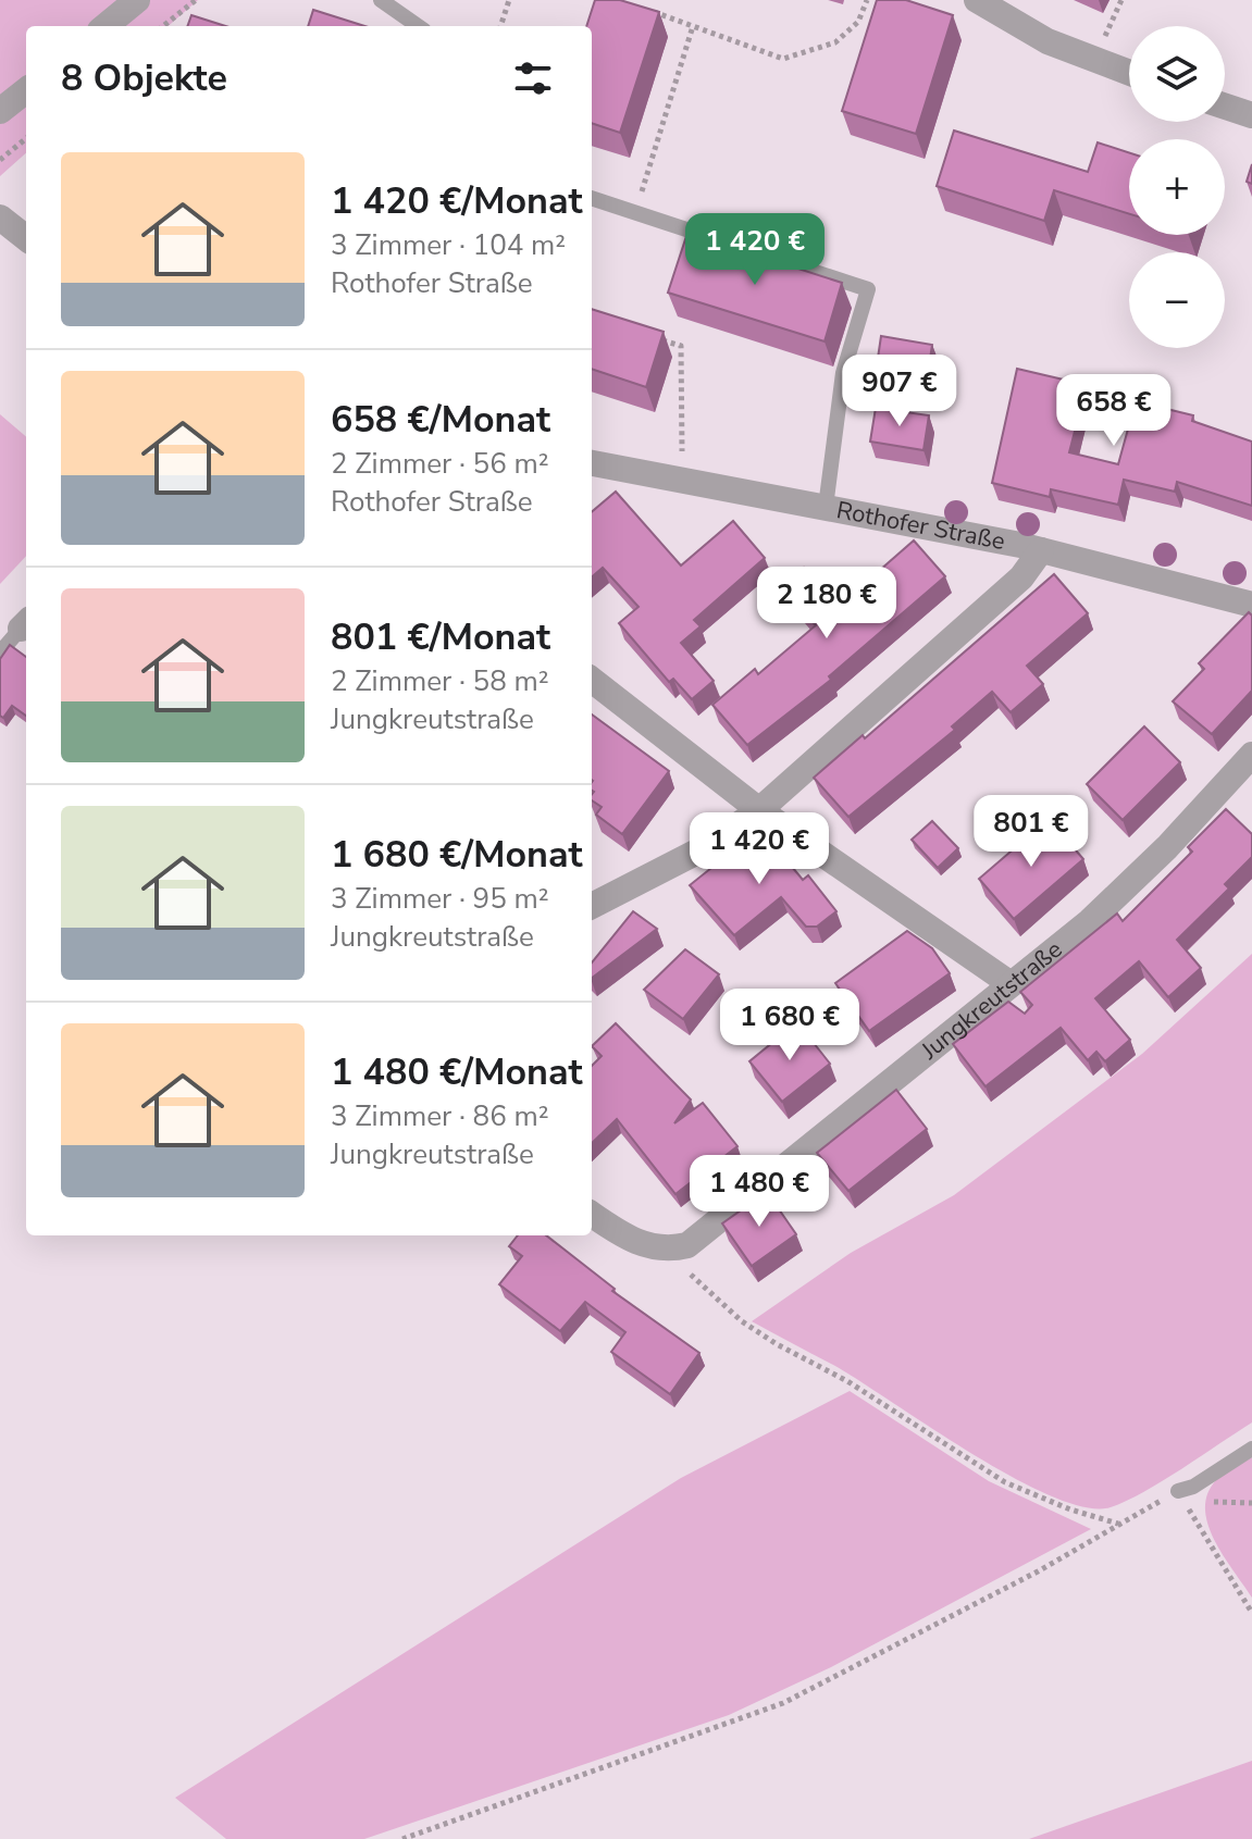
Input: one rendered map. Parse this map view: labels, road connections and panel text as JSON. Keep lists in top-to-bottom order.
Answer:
{
  "streets": {
    "street": ["Rothofer Straße", "Jungkreutstraße"]
  },
  "page": {
    "map_buttons": ["+", "−"],
    "heading": "8 Objekte",
    "list": [
      {
        "name": "1 420 €/Monat",
        "note": "3 Zimmer · 104 m² · Rothofer Straße"
      },
      {
        "name": "658 €/Monat",
        "note": "2 Zimmer · 56 m² · Rothofer Straße"
      },
      {
        "name": "801 €/Monat",
        "note": "2 Zimmer · 58 m² · Jungkreutstraße"
      },
      {
        "name": "1 680 €/Monat",
        "note": "3 Zimmer · 95 m² · Jungkreutstraße"
      },
      {
        "name": "1 480 €/Monat",
        "note": "3 Zimmer · 86 m² · Jungkreutstraße"
      }
    ],
    "price": [
      "1 420 €",
      "907 €",
      "658 €",
      "2 180 €",
      "801 €",
      "1 420 €",
      "1 680 €",
      "1 480 €"
    ]
  }
}
